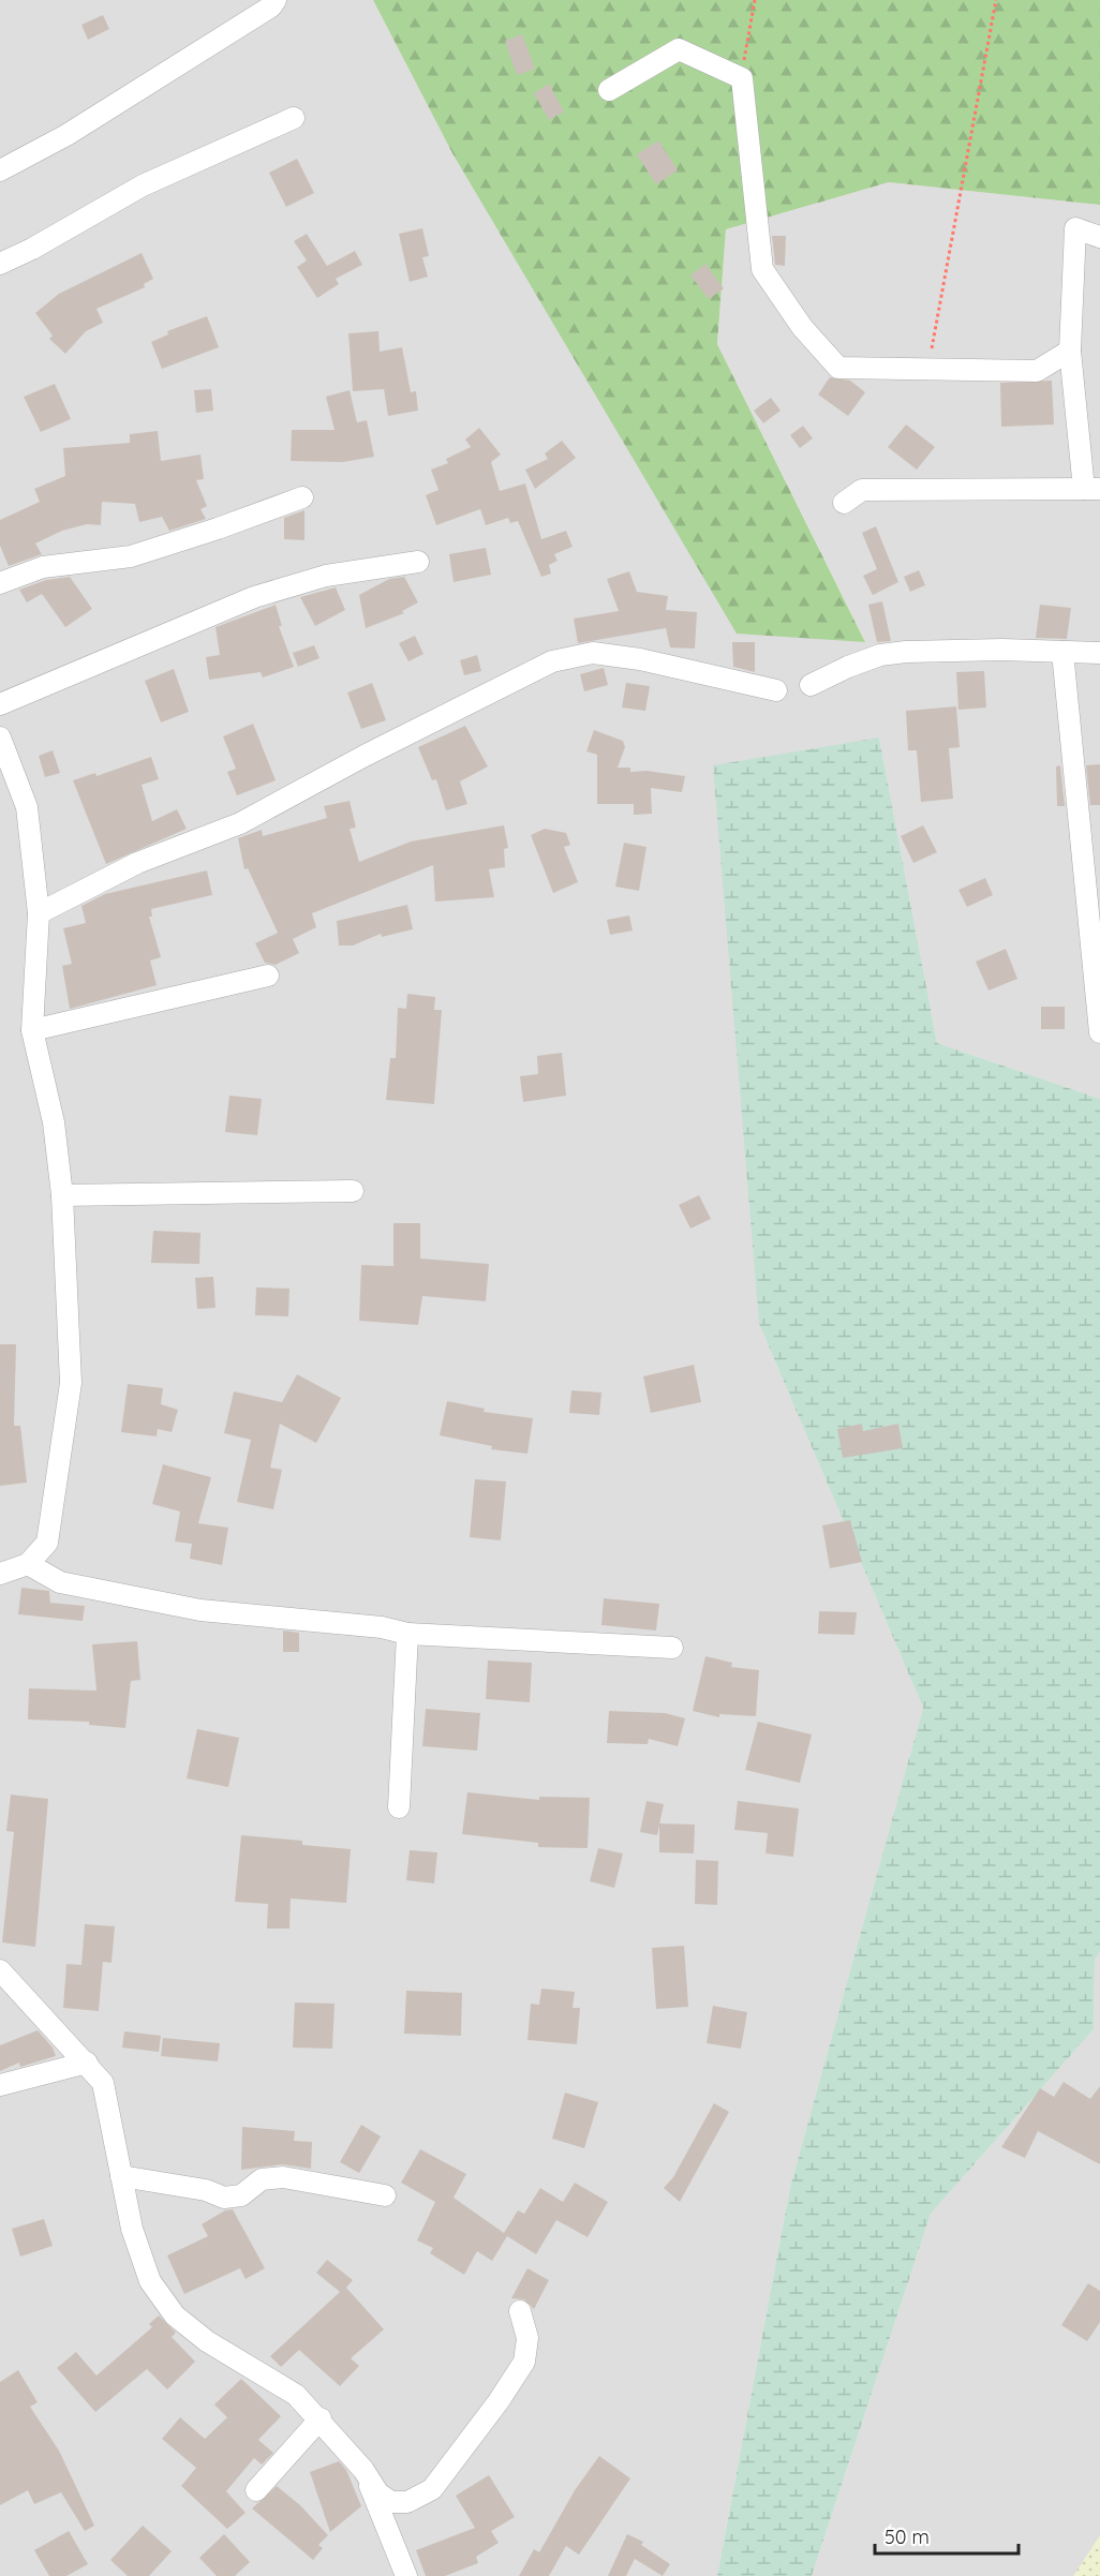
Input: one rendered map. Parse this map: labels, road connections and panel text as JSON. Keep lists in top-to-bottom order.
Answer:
{
  "scale_bar": "50 m"
}
